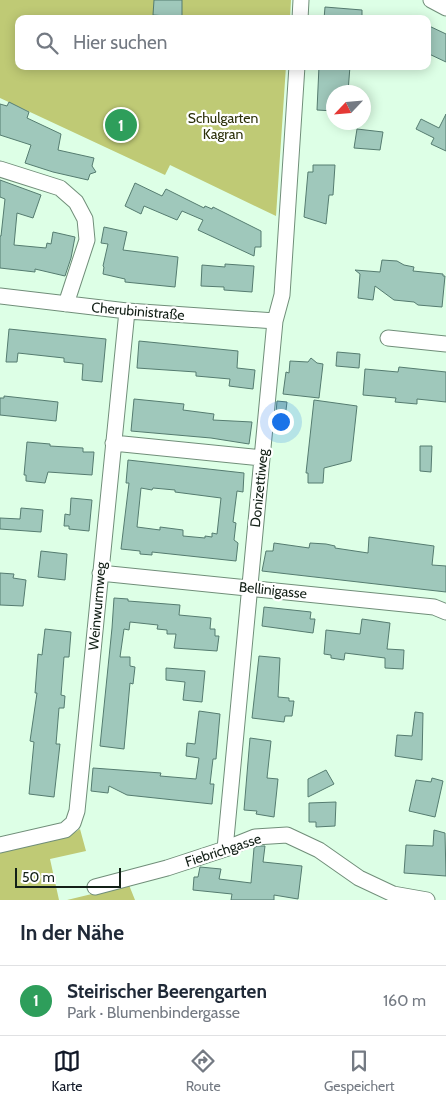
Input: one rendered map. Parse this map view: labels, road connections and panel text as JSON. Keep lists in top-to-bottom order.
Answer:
{
  "streets": {
    "street": [
      "Cherubinistraße",
      "Donizettiweg",
      "Bellinigasse",
      "Weinwurmweg",
      "Fiebrichgasse"
    ]
  },
  "crossings": [
    ["Cherubinistraße", "Donizettiweg"],
    ["Cherubinistraße", "Weinwurmweg"],
    ["Donizettiweg", "Bellinigasse"],
    ["Donizettiweg", "Fiebrichgasse"],
    ["Bellinigasse", "Weinwurmweg"]
  ],
  "parks": ["Schulgarten Kagran"],
  "scale_bar": "50 m",
  "north": "bottom left",
  "page": {
    "search": "Hier suchen",
    "pins": "1",
    "scale": "50 m",
    "heading": "In der Nähe",
    "list": [
      {
        "mark": "1",
        "name": "Steirischer Beerengarten",
        "note": "Park · Blumenbindergasse",
        "value": "160 m"
      }
    ],
    "nav": ["Karte", "Route", "Gespeichert"]
  }
}
